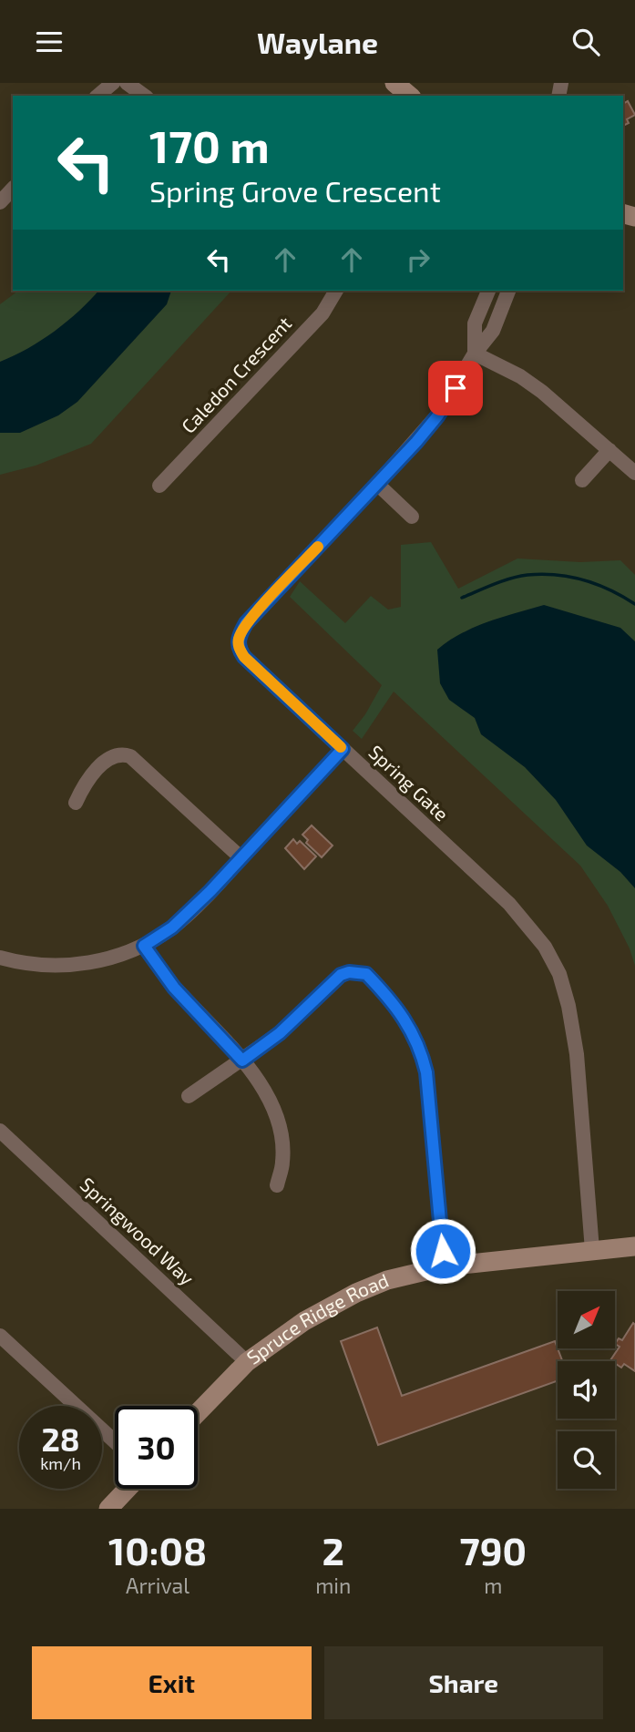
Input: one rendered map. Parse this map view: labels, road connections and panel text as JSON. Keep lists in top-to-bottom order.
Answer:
{
  "streets": {
    "street": [
      "Caledon Crescent",
      "Spring Gate",
      "Springwood Way",
      "Spruce Ridge Road"
    ]
  },
  "crossings": [
    ["Spring Gate", "Spruce Ridge Road"],
    ["Springwood Way", "Spruce Ridge Road"]
  ],
  "north": "top right",
  "page": {
    "header": "Waylane",
    "turn": ["170 m", "Spring Grove Crescent"],
    "speed": "28 km/h",
    "limit": "30",
    "eta": [
      "10:08",
      "Arrival",
      "2",
      "min",
      "790",
      "m"
    ],
    "buttons": ["Exit", "Share"]
  }
}
